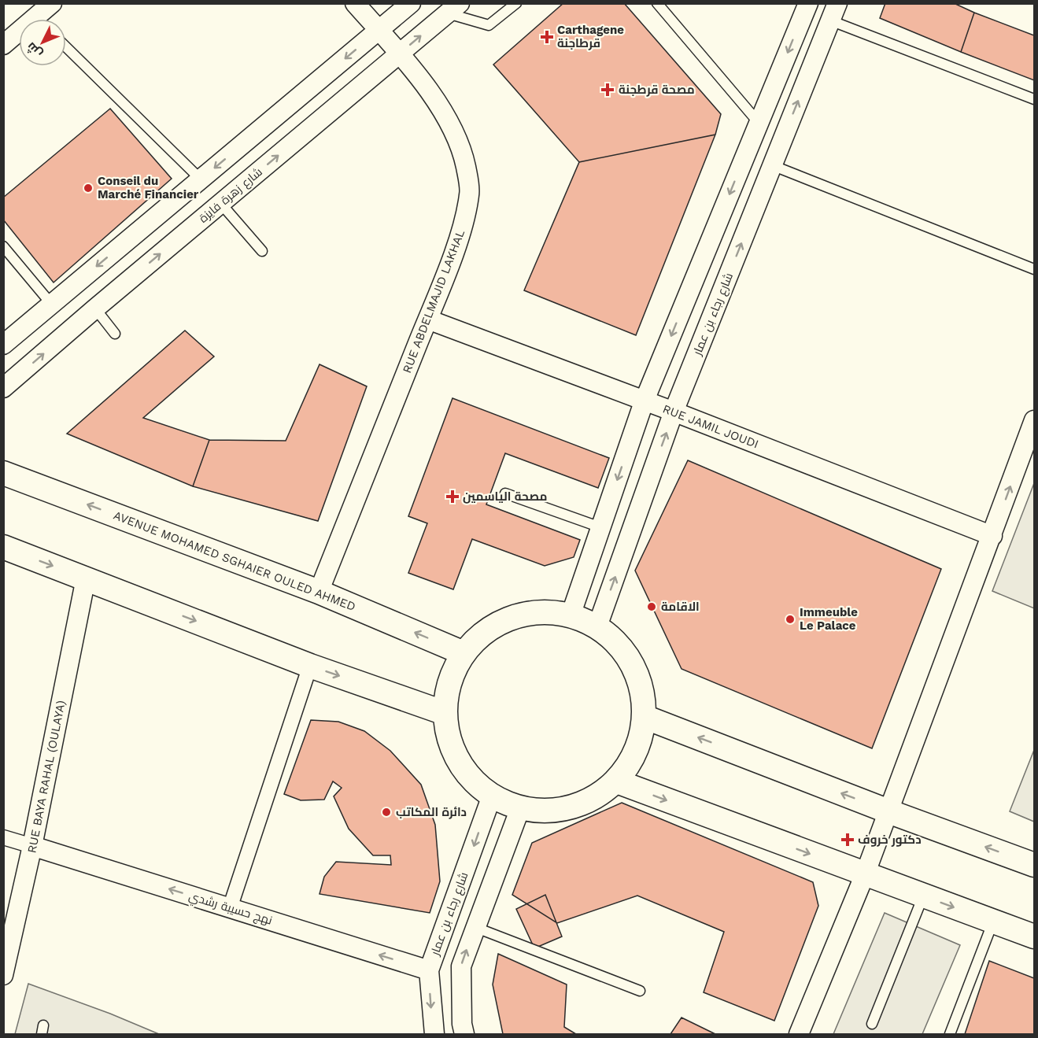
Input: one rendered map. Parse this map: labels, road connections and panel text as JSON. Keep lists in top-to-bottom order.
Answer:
{
  "streets": {
    "street": [
      "شارع زهرة فايزة",
      "RUE ABDELMAJID LAKHAL",
      "شارع رجاء بن عمار",
      "RUE JAMIL JOUDI",
      "AVENUE MOHAMED SGHAIER OULED AHMED",
      "RUE BAYA RAHAL (OULAYA)",
      "نهج حسيبة رشدي"
    ]
  },
  "crossings": [
    ["شارع زهرة فايزة", "RUE ABDELMAJID LAKHAL"],
    ["RUE ABDELMAJID LAKHAL", "RUE JAMIL JOUDI"],
    ["RUE ABDELMAJID LAKHAL", "AVENUE MOHAMED SGHAIER OULED AHMED"],
    ["شارع رجاء بن عمار", "RUE JAMIL JOUDI"],
    ["شارع رجاء بن عمار", "نهج حسيبة رشدي"],
    ["RUE BAYA RAHAL (OULAYA)", "نهج حسيبة رشدي"]
  ],
  "one_way": ["نهج حسيبة رشدي"],
  "places": {
    "health": [
      "Carthagene قرطاجنة",
      "مصحة قرطجنة",
      "مصحة الياسمين",
      "دكتور خروف"
    ],
    "other": [
      "Conseil du Marché Financier",
      "الاقامة",
      "Immeuble Le Palace",
      "دائرة المكاتب"
    ]
  },
  "north": "bottom left"
}
